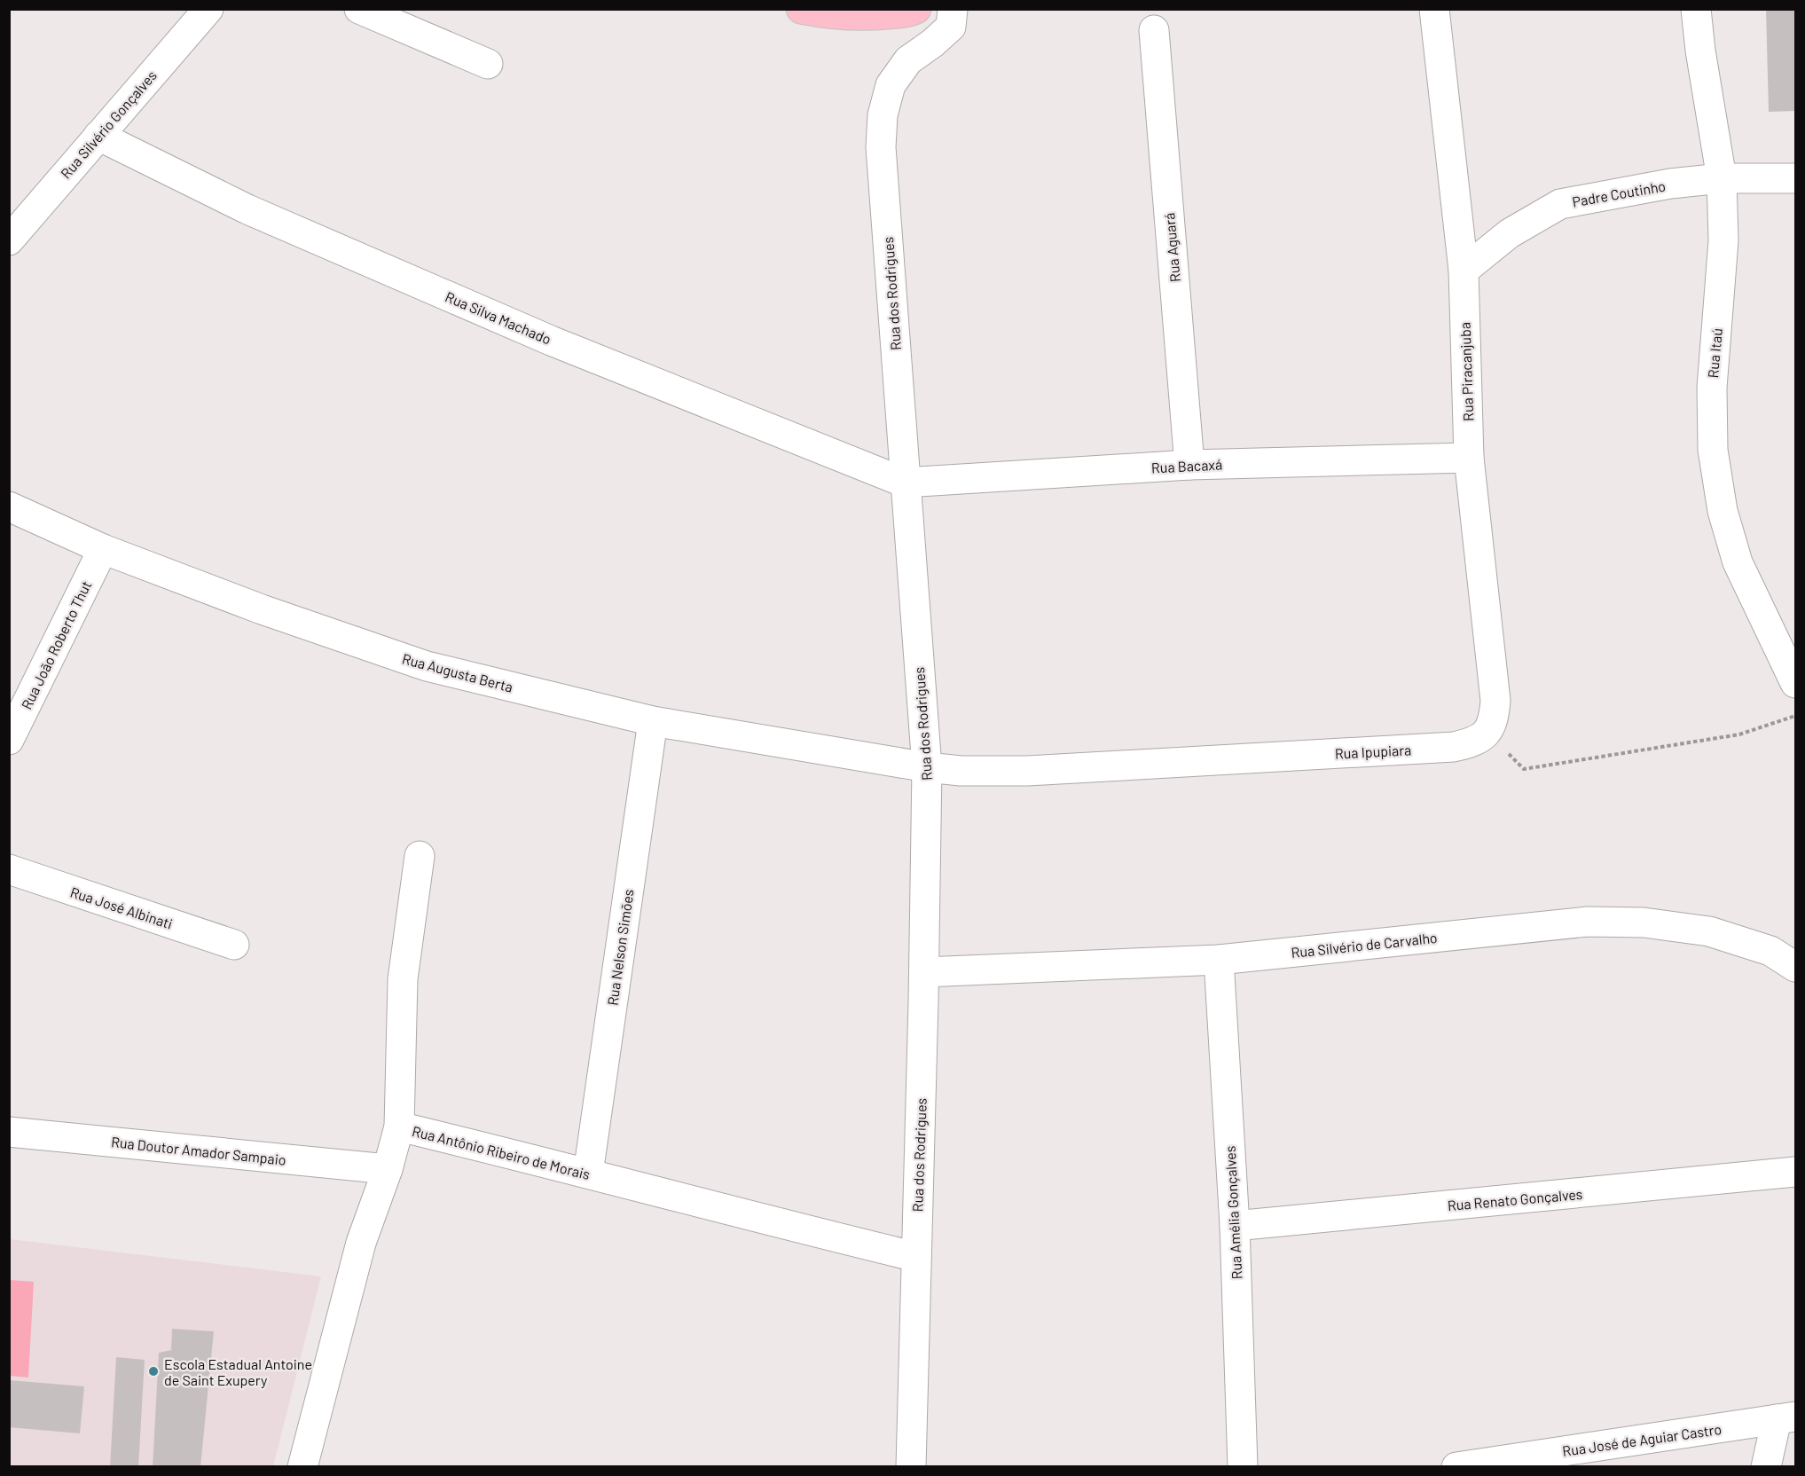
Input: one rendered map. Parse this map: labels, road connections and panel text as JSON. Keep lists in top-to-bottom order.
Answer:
{
  "streets": {
    "street": [
      "Rua Silvério Gonçalves",
      "Padre Coutinho",
      "Rua Aguará",
      "Rua dos Rodrigues",
      "Rua Silva Machado",
      "Rua Itaú",
      "Rua Piracanjuba",
      "Rua Bacaxá",
      "Rua João Roberto Thut",
      "Rua Augusta Berta",
      "Rua Ipupiara",
      "Rua José Albinati",
      "Rua Silvério de Carvalho",
      "Rua Nelson Simões",
      "Rua Doutor Amador Sampaio",
      "Rua Antônio Ribeiro de Morais",
      "Rua Renato Gonçalves",
      "Rua Amélia Gonçalves",
      "Rua José de Aguiar Castro"
    ]
  },
  "crossings": [
    ["Rua Silvério Gonçalves", "Rua Silva Machado"],
    ["Padre Coutinho", "Rua Itaú"],
    ["Padre Coutinho", "Rua Piracanjuba"],
    ["Rua Aguará", "Rua Bacaxá"],
    ["Rua dos Rodrigues", "Rua Silva Machado"],
    ["Rua dos Rodrigues", "Rua Bacaxá"],
    ["Rua dos Rodrigues", "Rua Augusta Berta"],
    ["Rua dos Rodrigues", "Rua Ipupiara"],
    ["Rua dos Rodrigues", "Rua Silvério de Carvalho"],
    ["Rua dos Rodrigues", "Rua Antônio Ribeiro de Morais"],
    ["Rua Silva Machado", "Rua Bacaxá"],
    ["Rua Piracanjuba", "Rua Bacaxá"],
    ["Rua Piracanjuba", "Rua Ipupiara"],
    ["Rua João Roberto Thut", "Rua Augusta Berta"],
    ["Rua Augusta Berta", "Rua Ipupiara"],
    ["Rua Augusta Berta", "Rua Nelson Simões"],
    ["Rua Silvério de Carvalho", "Rua Amélia Gonçalves"],
    ["Rua Nelson Simões", "Rua Antônio Ribeiro de Morais"],
    ["Rua Doutor Amador Sampaio", "Rua Antônio Ribeiro de Morais"],
    ["Rua Renato Gonçalves", "Rua Amélia Gonçalves"]
  ],
  "places": ["Escola Estadual Antoine de Saint Exupery"]
}
